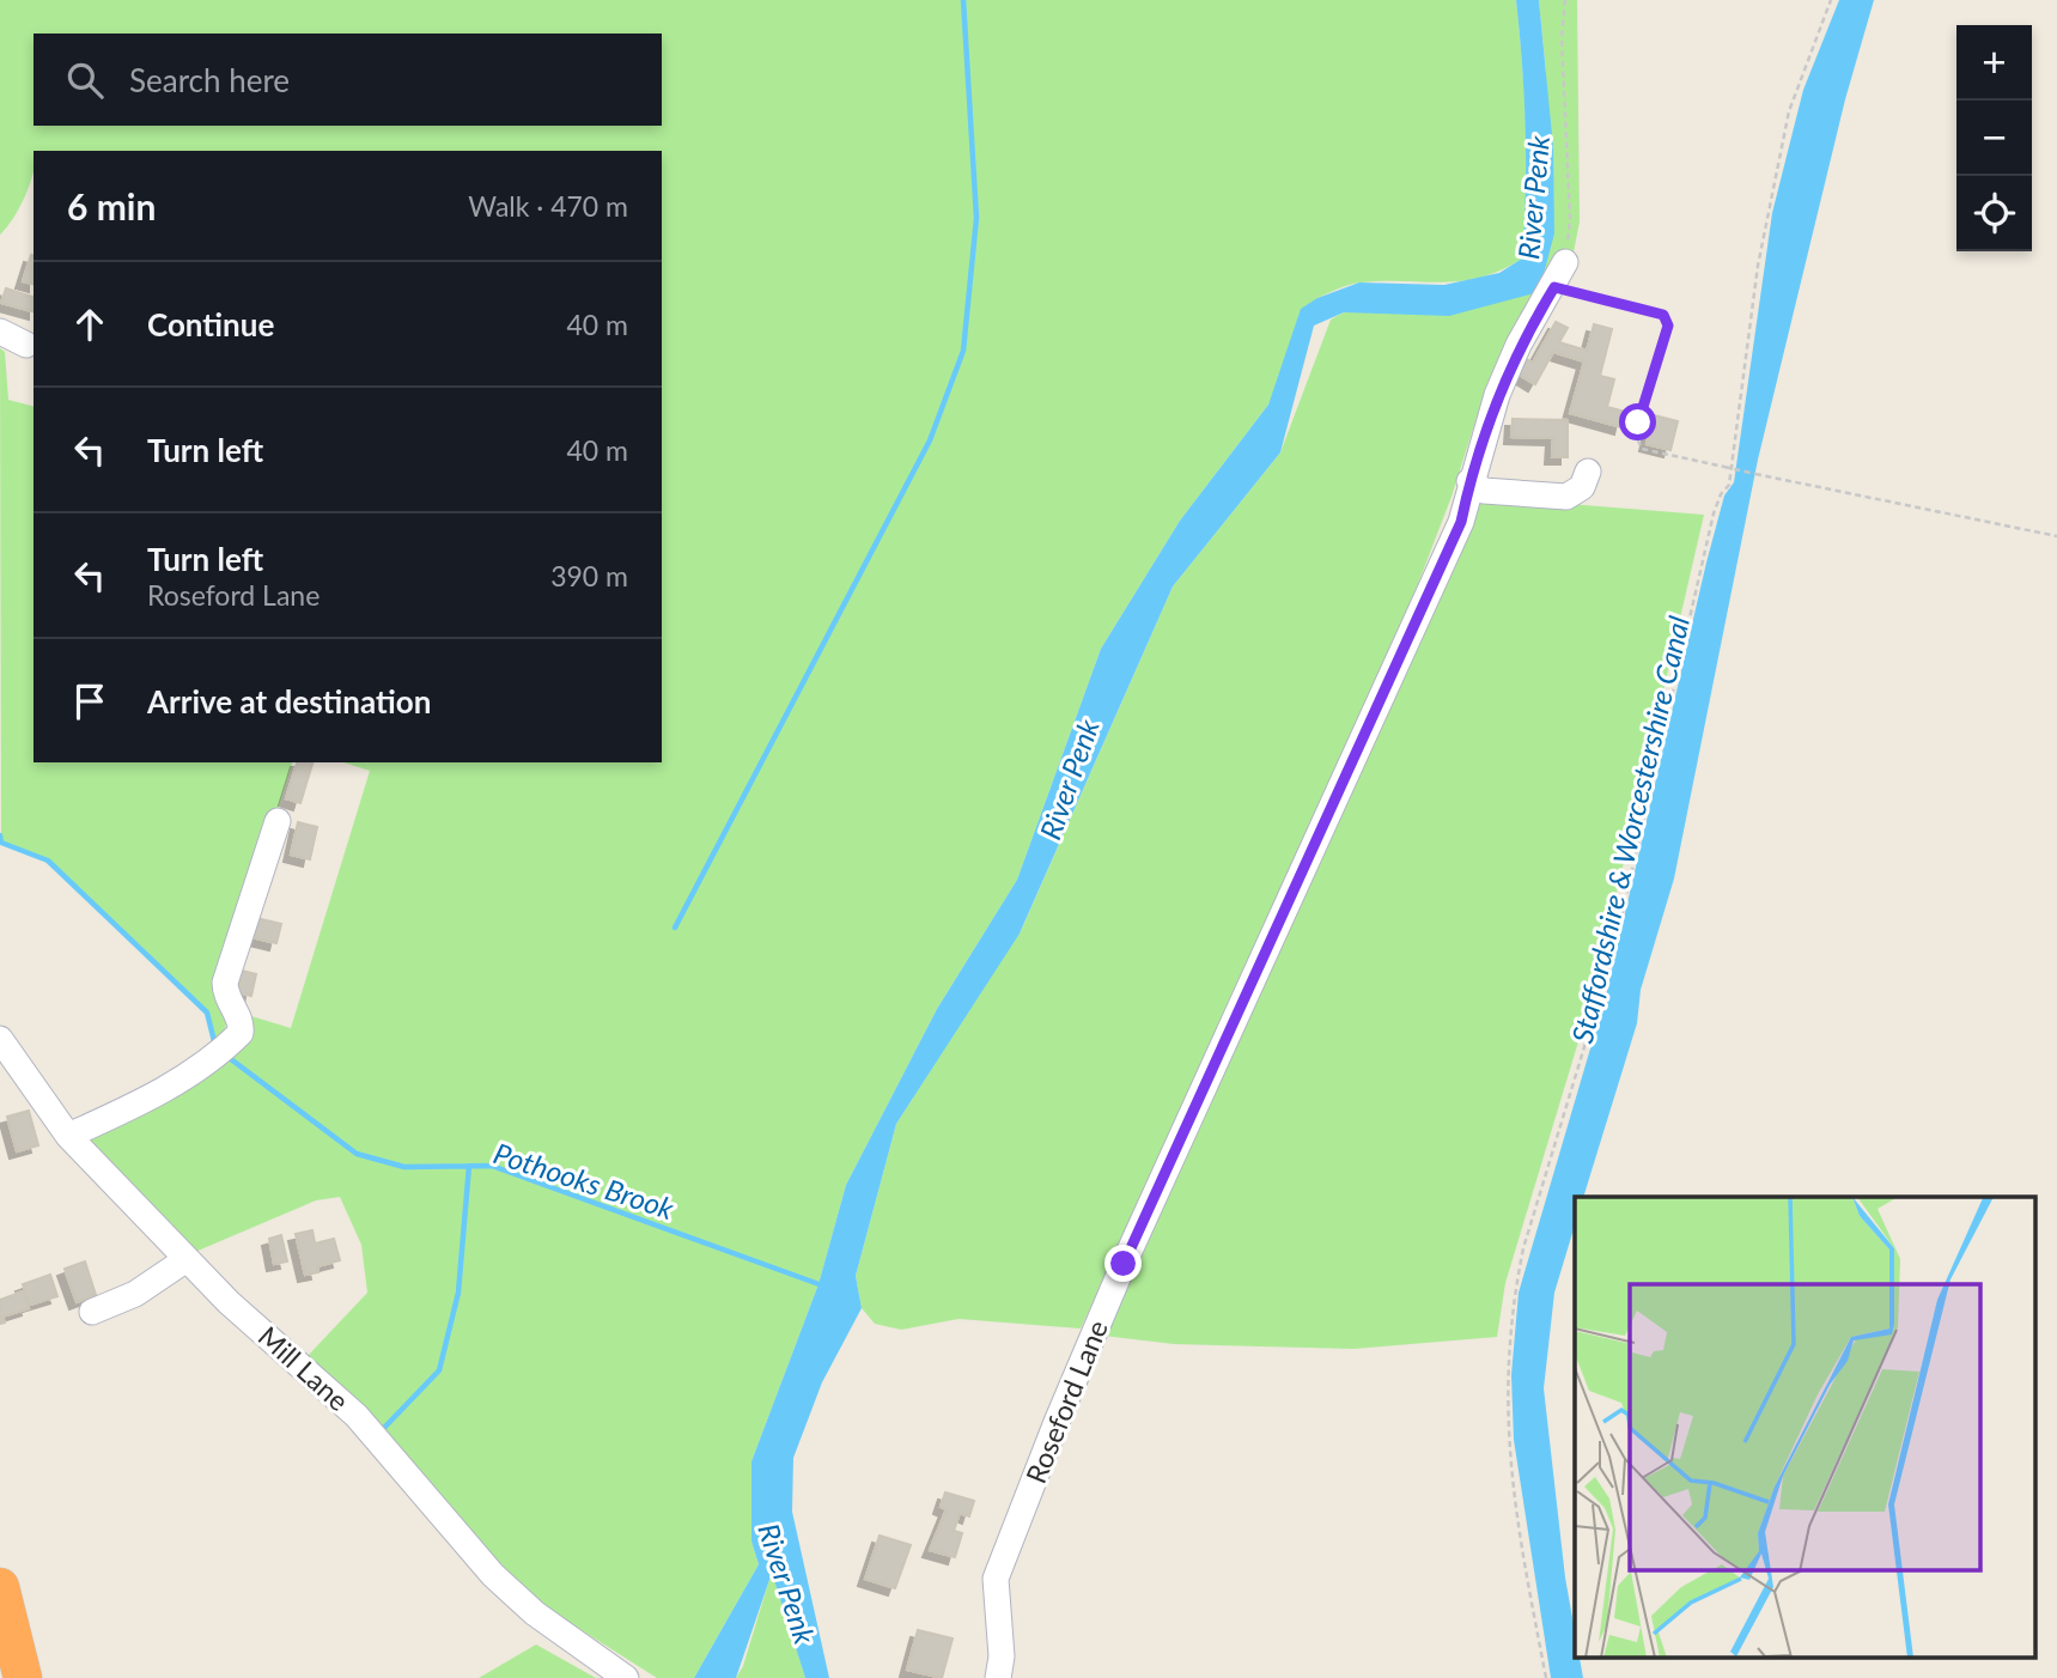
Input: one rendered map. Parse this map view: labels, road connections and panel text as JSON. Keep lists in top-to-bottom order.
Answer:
{
  "streets": {
    "street": ["Mill Lane", "Roseford Lane"]
  },
  "water": ["River Penk", "Staffordshire & Worcestershire Canal", "Pothooks Brook"],
  "page": {
    "map_buttons": ["+", "−"],
    "search": "Search here",
    "heading": ["6 min", "Walk · 470 m"],
    "list": [
      ["Continue", "40 m"],
      ["Turn left", "40 m"],
      ["Turn left", "Roseford Lane", "390 m"],
      "Arrive at destination"
    ]
  }
}
